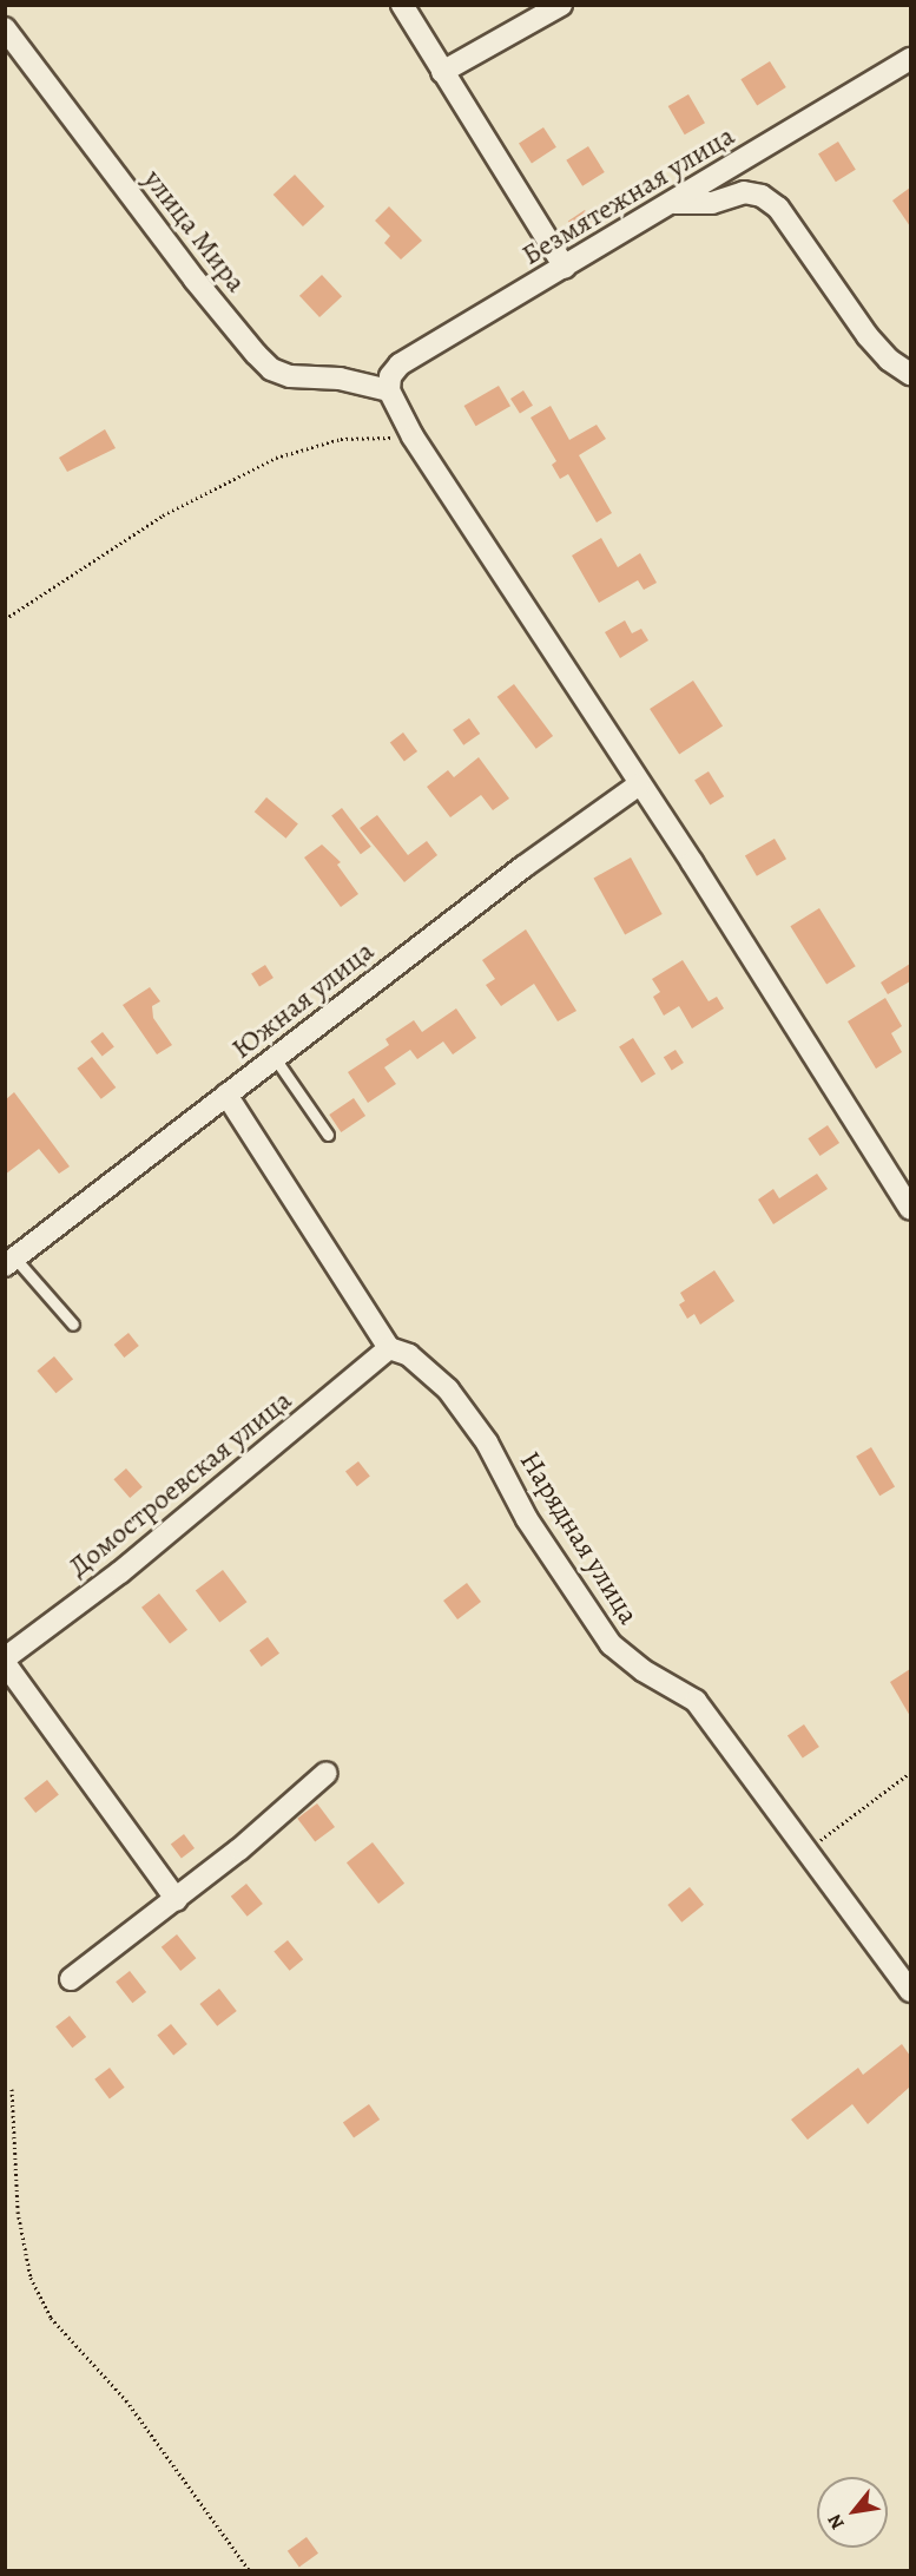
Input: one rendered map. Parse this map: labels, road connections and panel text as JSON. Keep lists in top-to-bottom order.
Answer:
{
  "streets": {
    "street": [
      "Безмятежная улица",
      "улица Мира",
      "Южная улица",
      "Домостроевская улица",
      "Нарядная улица"
    ]
  },
  "crossings": [
    ["Безмятежная улица", "улица Мира"],
    ["Южная улица", "Нарядная улица"],
    ["Домостроевская улица", "Нарядная улица"]
  ],
  "north": "bottom left"
}
